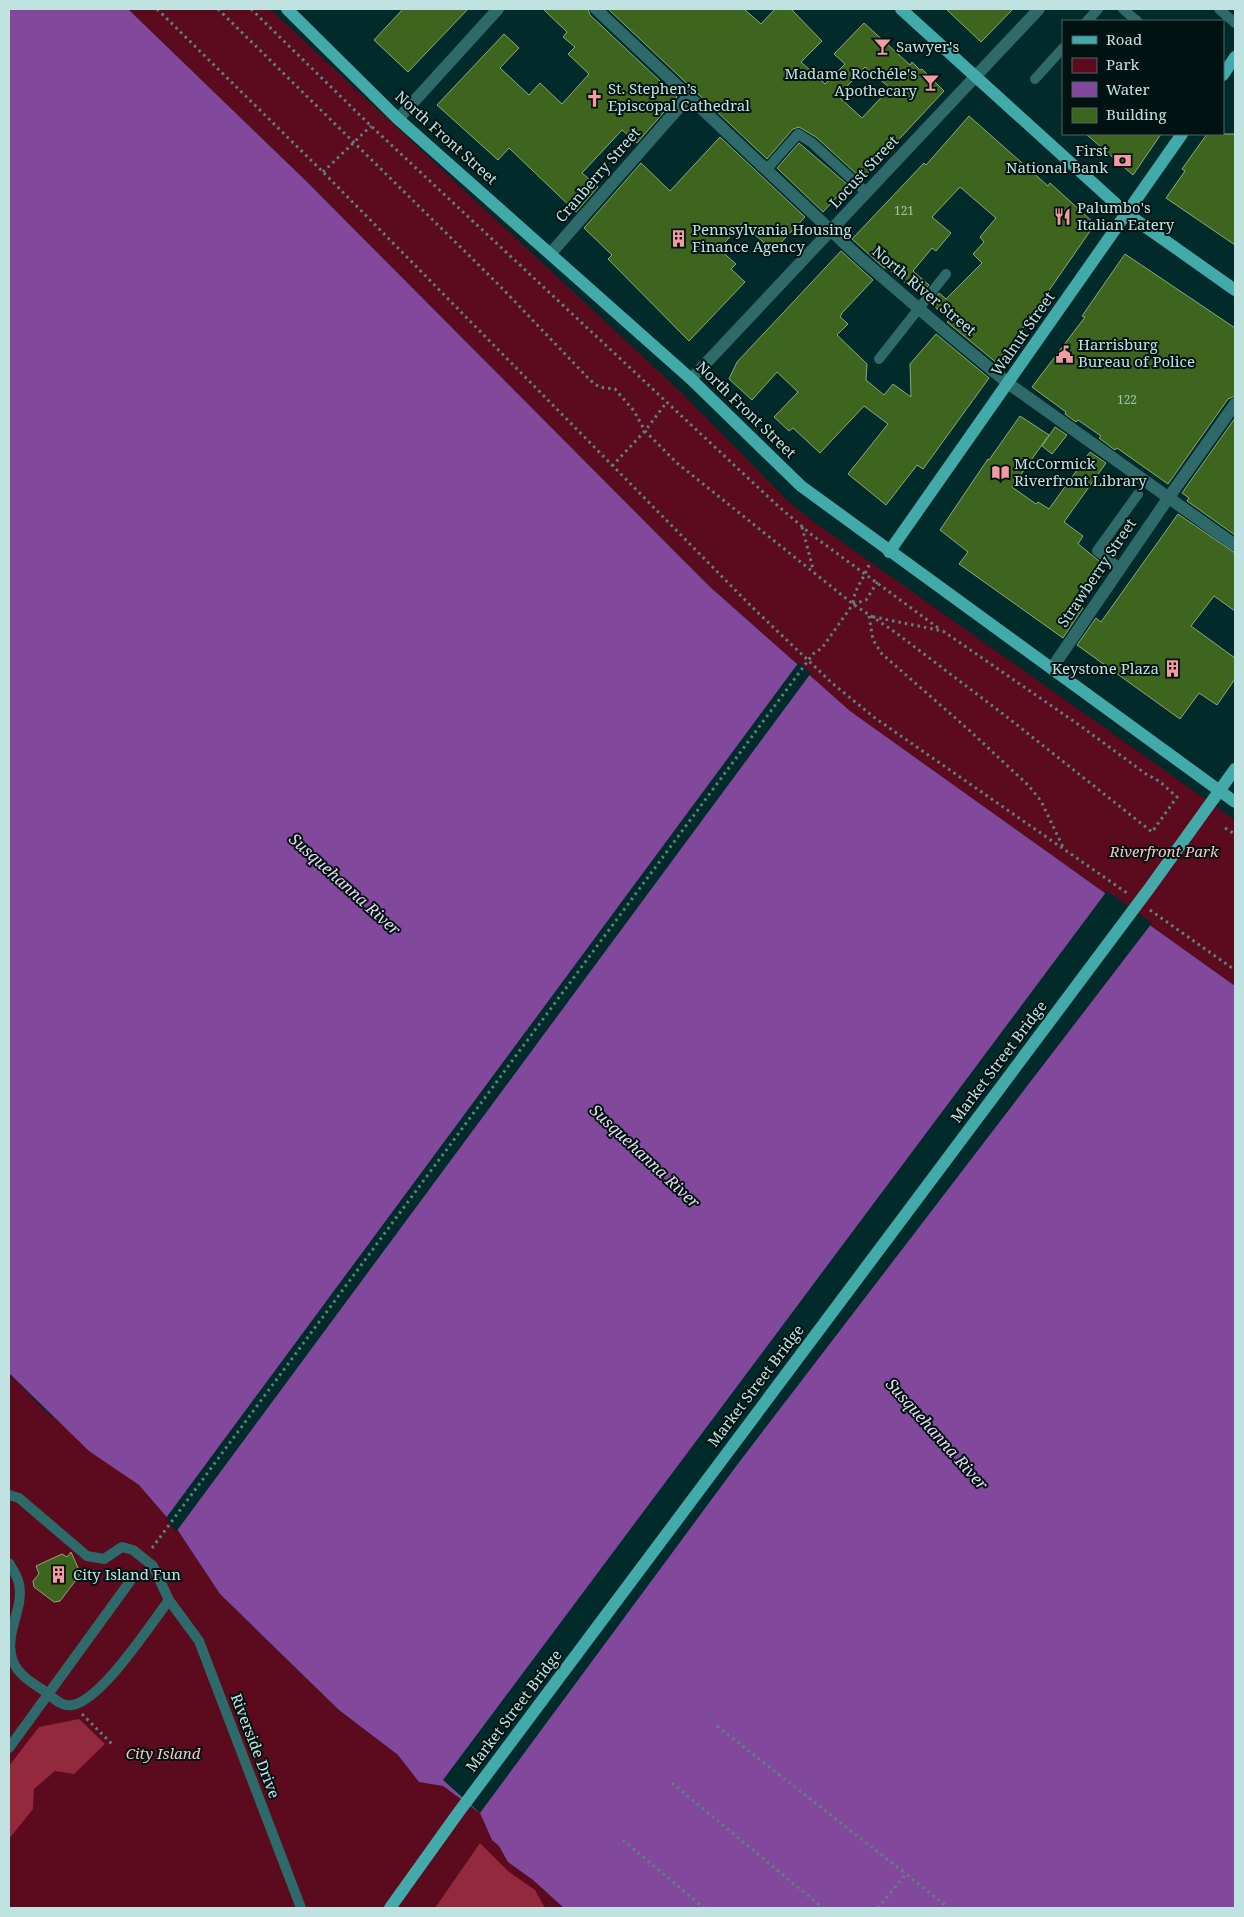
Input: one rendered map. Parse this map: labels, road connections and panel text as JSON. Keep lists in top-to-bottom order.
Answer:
{
  "streets": {
    "main road": ["North Front Street", "Walnut Street", "Market Street Bridge"],
    "street": [
      "Locust Street",
      "Cranberry Street",
      "North River Street",
      "Strawberry Street"
    ],
    "lane": ["Riverside Drive"]
  },
  "crossings": [
    ["North Front Street", "Locust Street"],
    ["North Front Street", "Cranberry Street"],
    ["North Front Street", "Walnut Street"],
    ["North Front Street", "Strawberry Street"],
    ["North Front Street", "Market Street Bridge"],
    ["Locust Street", "North River Street"],
    ["Cranberry Street", "North River Street"],
    ["North River Street", "Walnut Street"],
    ["North River Street", "Strawberry Street"]
  ],
  "water": ["Susquehanna River"],
  "parks": ["Riverfront Park", "City Island"],
  "places": {
    "bar": ["Sawyer's", "Madame Rochéle's Apothecary"],
    "church": ["St. Stephen’s Episcopal Cathedral"],
    "bank": ["First National Bank"],
    "restaurant": ["Palumbo's Italian Eatery"],
    "building": ["Pennsylvania Housing Finance Agency", "Keystone Plaza", "City Island Fun"],
    "public building": ["Harrisburg Bureau of Police"],
    "library": ["McCormick Riverfront Library"]
  },
  "house_numbers": ["121", "122"],
  "legend": [
    "Road",
    "Park",
    "Water",
    "Building"
  ]
}
